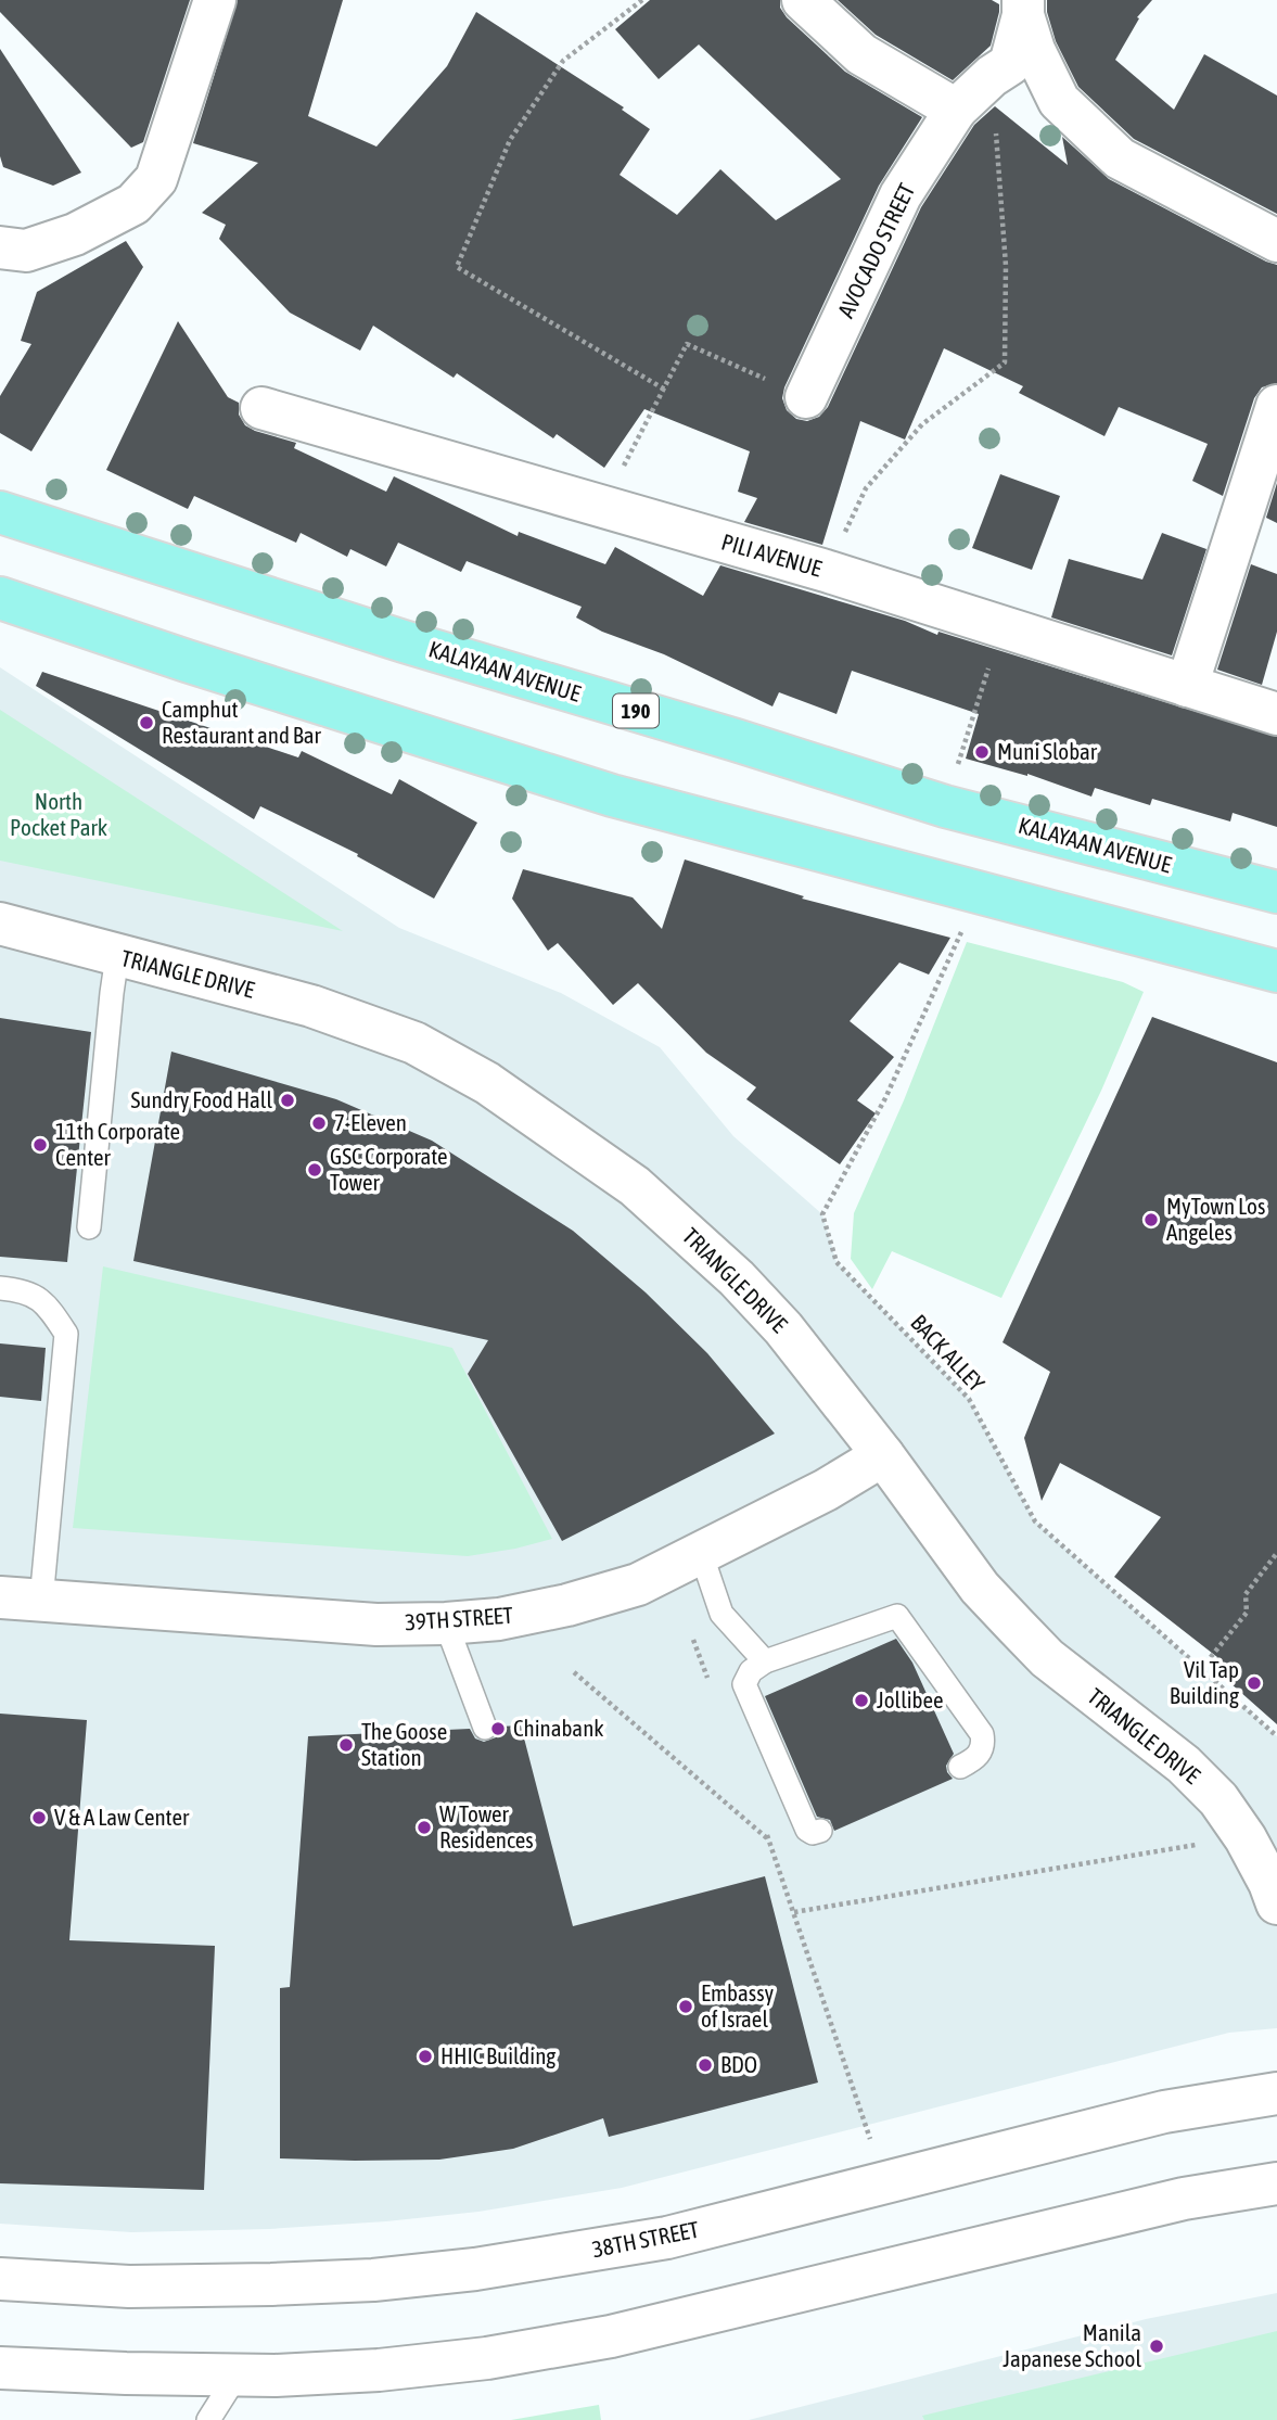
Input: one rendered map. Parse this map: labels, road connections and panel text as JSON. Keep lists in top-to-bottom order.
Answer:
{
  "streets": {
    "main road": ["KALAYAAN AVENUE", "190"],
    "street": [
      "AVOCADO STREET",
      "PILI AVENUE",
      "TRIANGLE DRIVE",
      "39TH STREET",
      "38TH STREET"
    ],
    "path": ["BACK ALLEY"]
  },
  "crossings": [
    ["TRIANGLE DRIVE", "39TH STREET"]
  ],
  "parks": ["North Pocket Park"],
  "places": [
    "Camphut Restaurant and Bar",
    "Muni Slobar",
    "Sundry Food Hall",
    "7-Eleven",
    "11th Corporate Center",
    "GSC Corporate Tower",
    "MyTown Los Angeles",
    "Vil Tap Building",
    "Jollibee",
    "Chinabank",
    "The Goose Station",
    "V & A Law Center",
    "W Tower Residences",
    "Embassy of Israel",
    "HHIC Building",
    "BDO",
    "Manila Japanese School"
  ]
}
